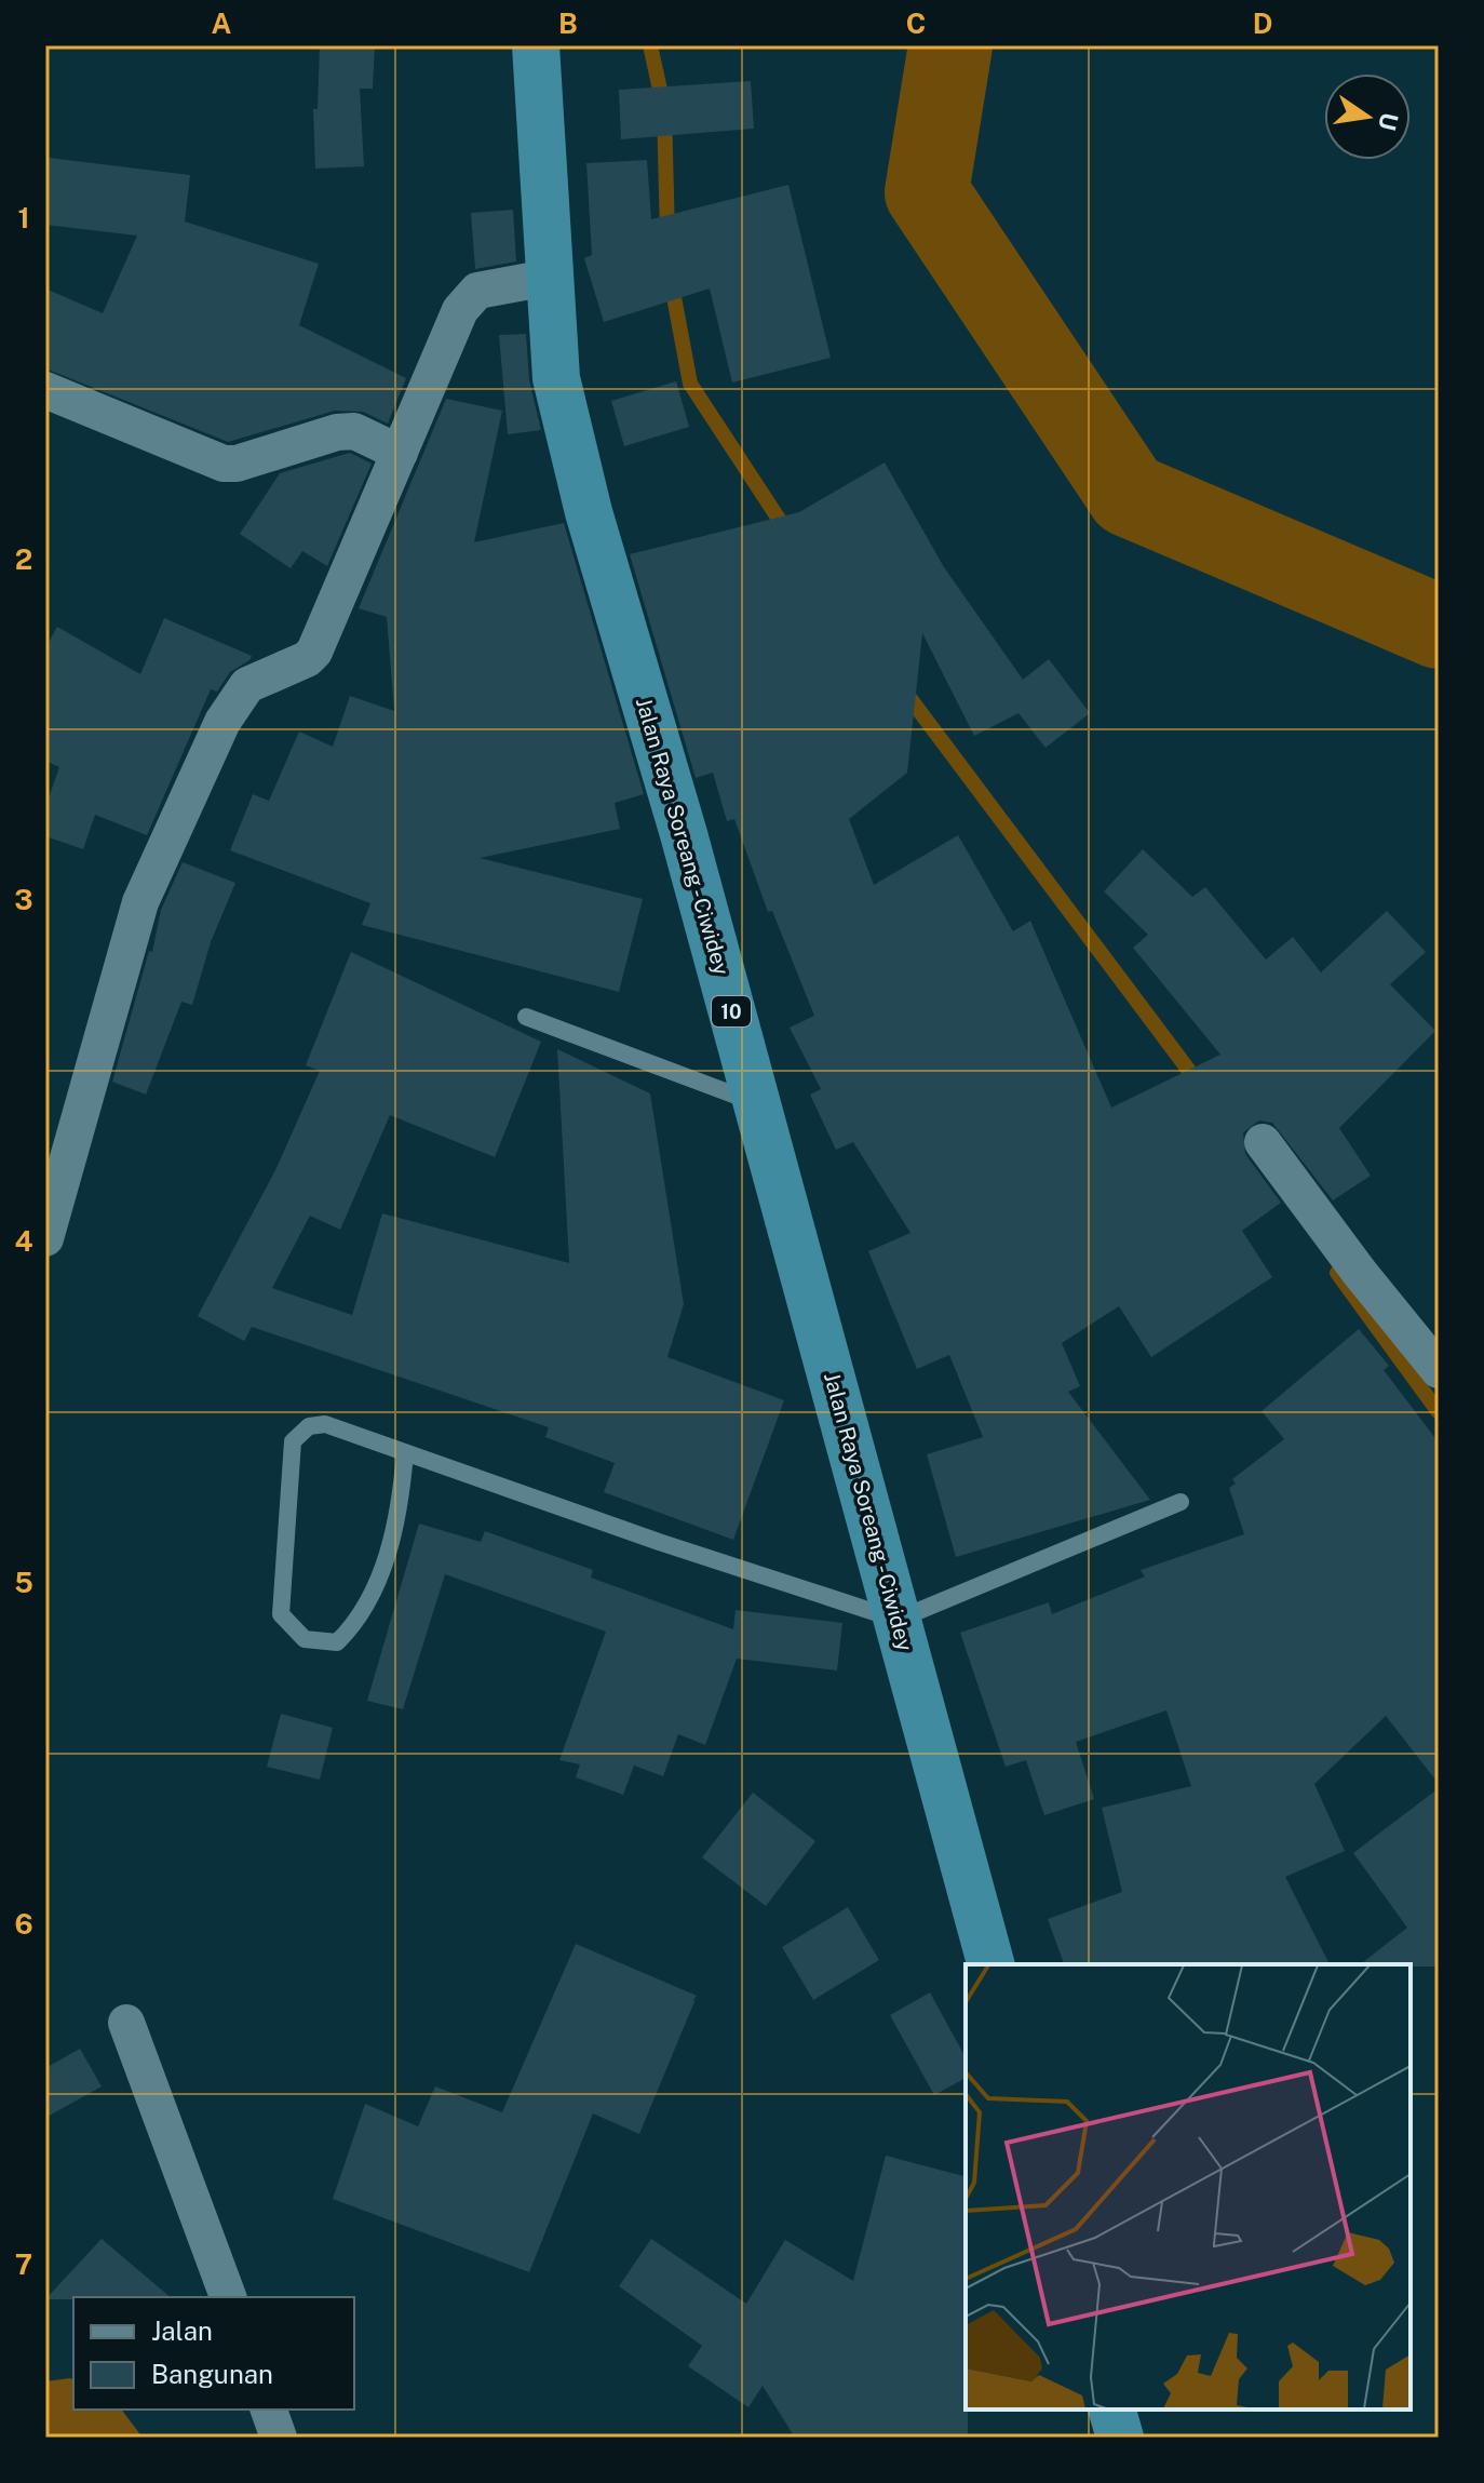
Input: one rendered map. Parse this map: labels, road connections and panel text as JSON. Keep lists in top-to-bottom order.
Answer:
{
  "streets": {
    "highway": ["Jalan Raya Soreang - Ciwidey", "10"]
  },
  "legend": ["Jalan", "Bangunan"],
  "north": "right",
  "grid": {
    "columns": [
      "A",
      "B",
      "C",
      "D"
    ],
    "rows": [
      "1",
      "2",
      "3",
      "4",
      "5",
      "6",
      "7"
    ]
  }
}
